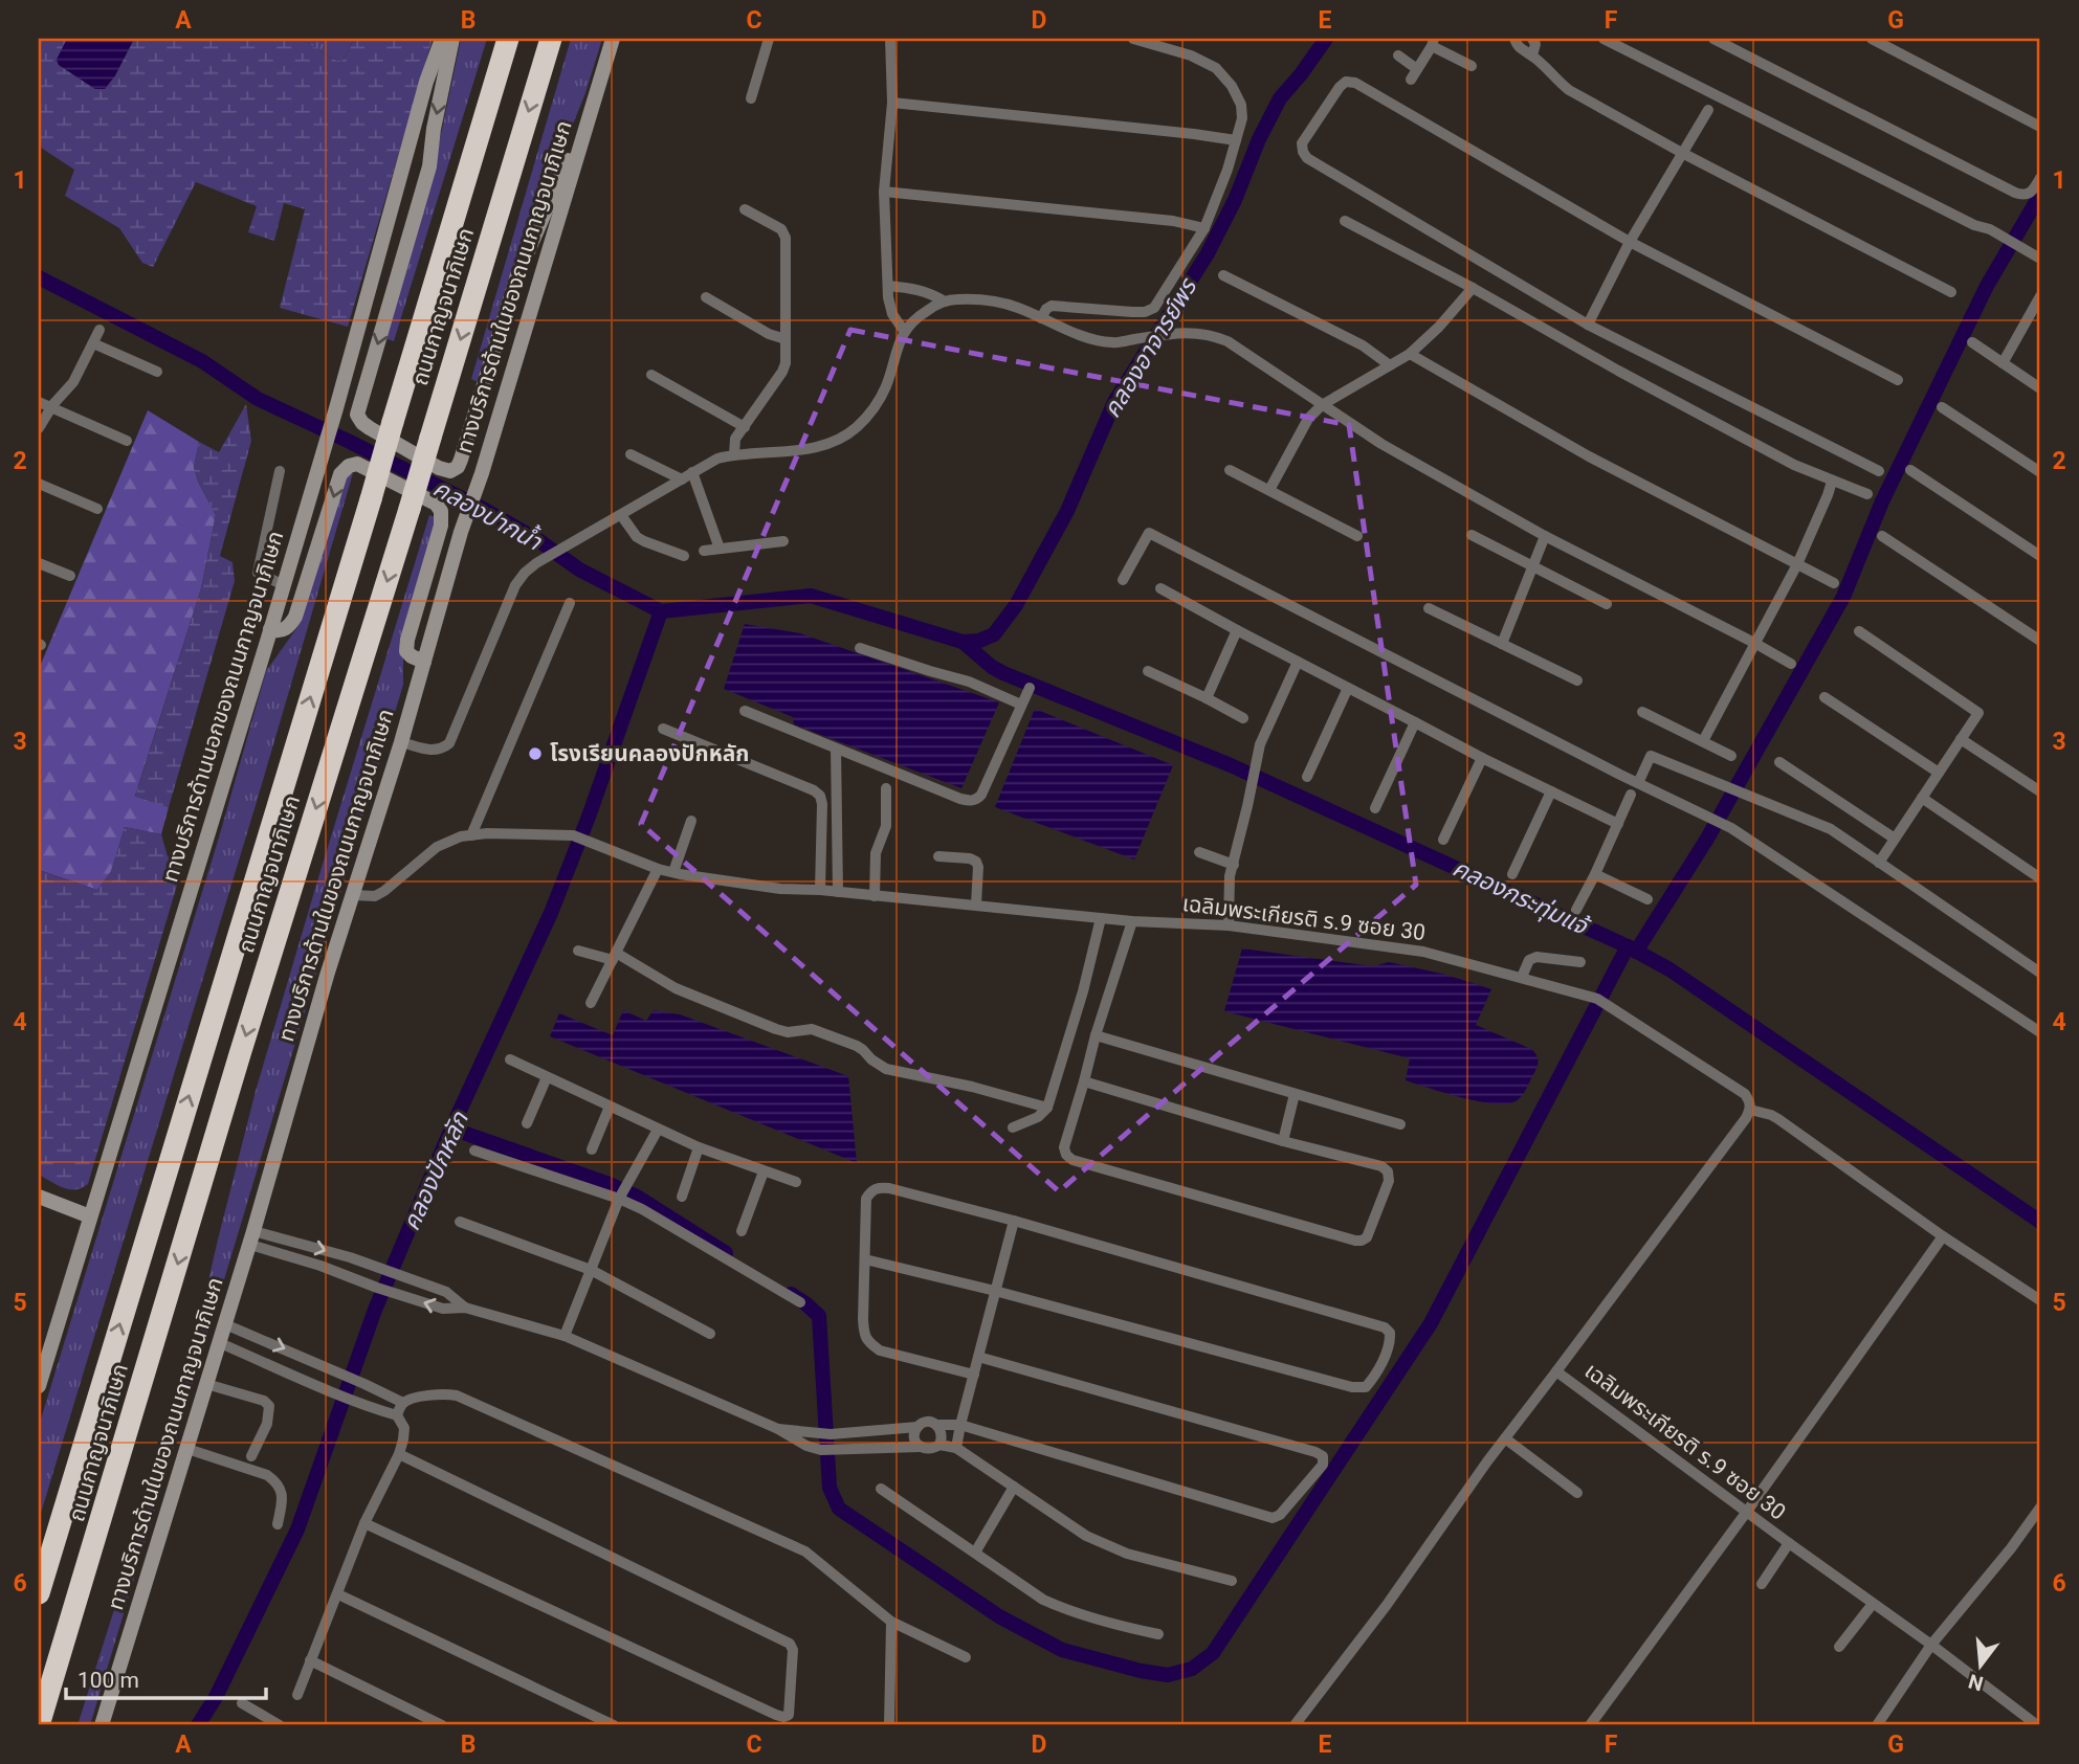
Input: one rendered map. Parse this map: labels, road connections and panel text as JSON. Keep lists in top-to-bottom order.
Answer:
{
  "streets": {
    "highway": ["ถนนกาญจนาภิเษก"],
    "main road": ["ทางบริการด้านในของถนนกาญจนาภิเษก", "ทางบริการด้านนอกของถนนกาญจนาภิเษก"],
    "street": ["เฉลิมพระเกียรติ ร.9 ซอย 30"]
  },
  "crossings": [
    ["ทางบริการด้านในของถนนกาญจนาภิเษก", "เฉลิมพระเกียรติ ร.9 ซอย 30"]
  ],
  "water": [
    "คลองอาจารย์พร",
    "คลองปากน้ำ",
    "คลองกระทุ่มแจ้",
    "คลองปักหลัก"
  ],
  "places": ["โรงเรียนคลองปักหลัก"],
  "scale_bar": "100 m",
  "north": "bottom",
  "grid": {
    "columns": [
      "A",
      "B",
      "C",
      "D",
      "E",
      "F",
      "G"
    ],
    "rows": [
      "1",
      "2",
      "3",
      "4",
      "5",
      "6"
    ]
  }
}
